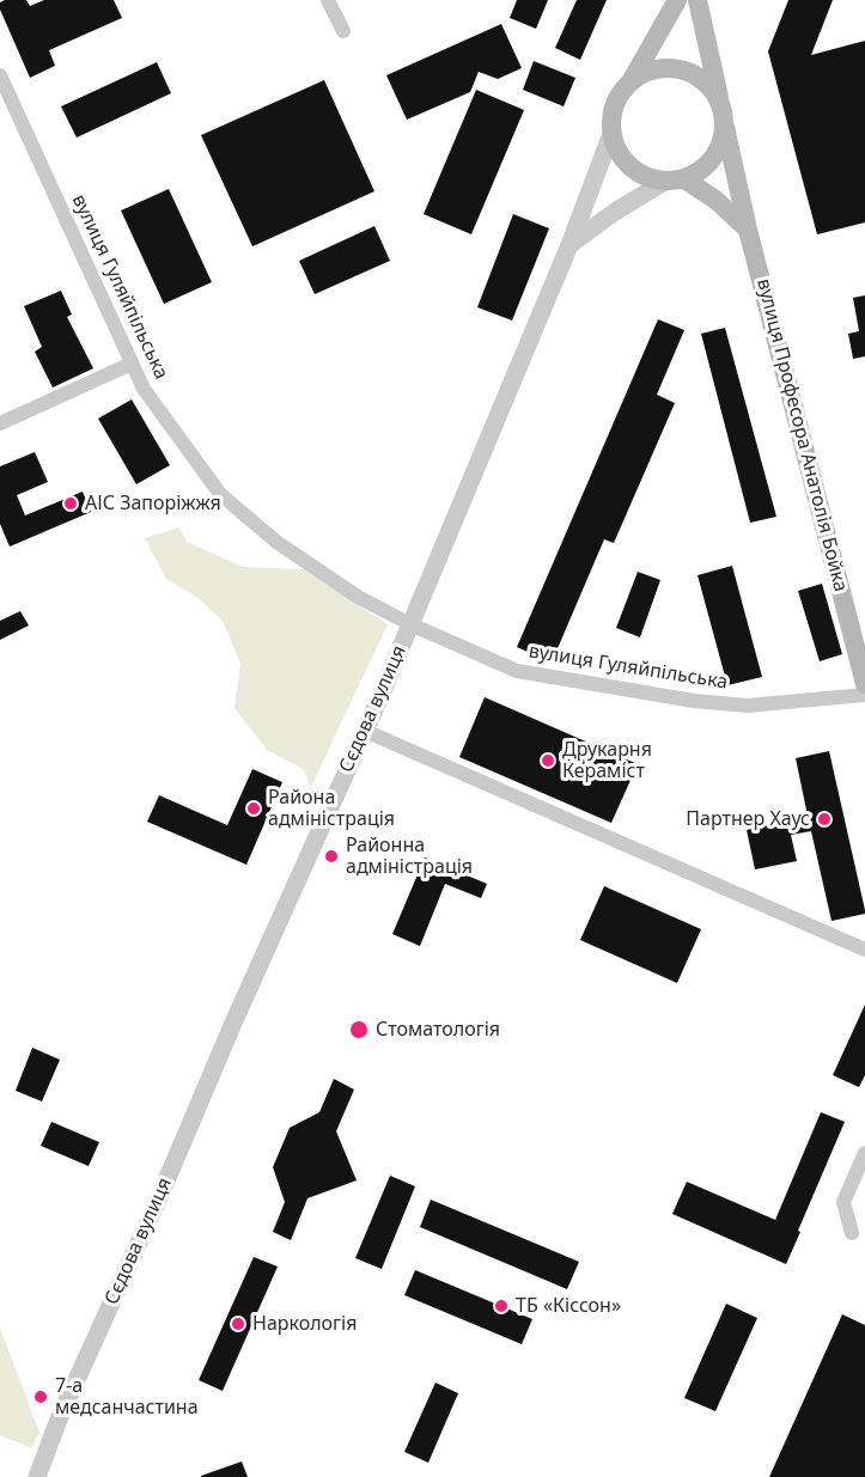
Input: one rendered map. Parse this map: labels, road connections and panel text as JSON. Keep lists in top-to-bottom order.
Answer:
{
  "streets": {
    "main road": ["вулиця Професора Анатолія Бойка"],
    "street": ["вулиця Гуляйпільська", "Сєдова вулиця"]
  },
  "crossings": [
    ["вулиця Гуляйпільська", "Сєдова вулиця"],
    ["вулиця Професора Анатолія Бойка", "Сєдова вулиця"]
  ],
  "places": [
    "АІС Запоріжжя",
    "Друкарня Кераміст",
    "Района адміністрація",
    "Партнер Хаус",
    "Районна адміністрація",
    "Стоматологія",
    "ТБ «Кіссон»",
    "Наркологія",
    "7-а медсанчастина"
  ]
}
